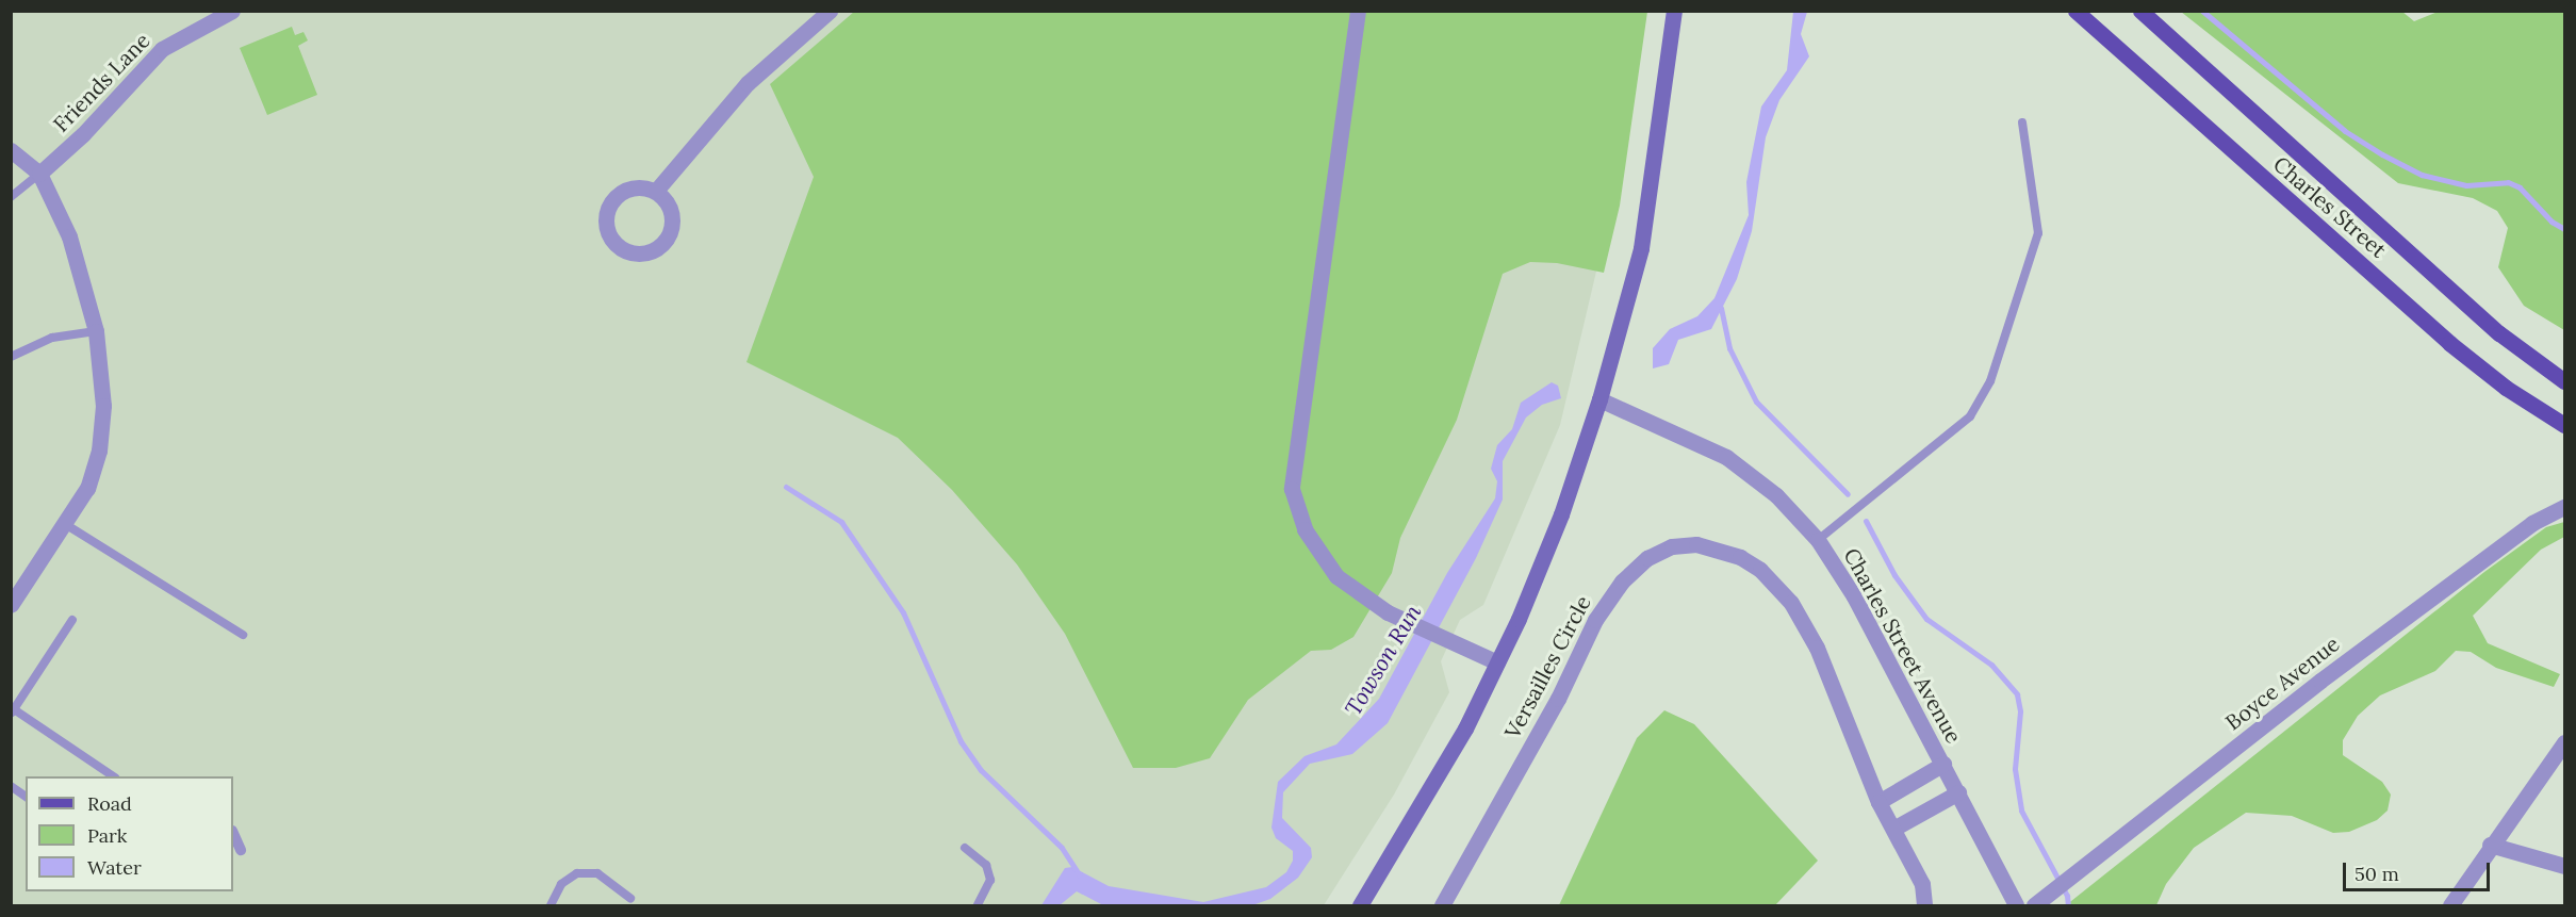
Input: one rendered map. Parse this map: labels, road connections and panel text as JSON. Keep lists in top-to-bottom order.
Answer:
{
  "streets": {
    "main road": ["Charles Street"],
    "street": [
      "Friends Lane",
      "Charles Street Avenue",
      "Versailles Circle",
      "Boyce Avenue"
    ]
  },
  "water": ["Towson Run"],
  "legend": ["Road", "Park", "Water"],
  "scale_bar": "50 m"
}
